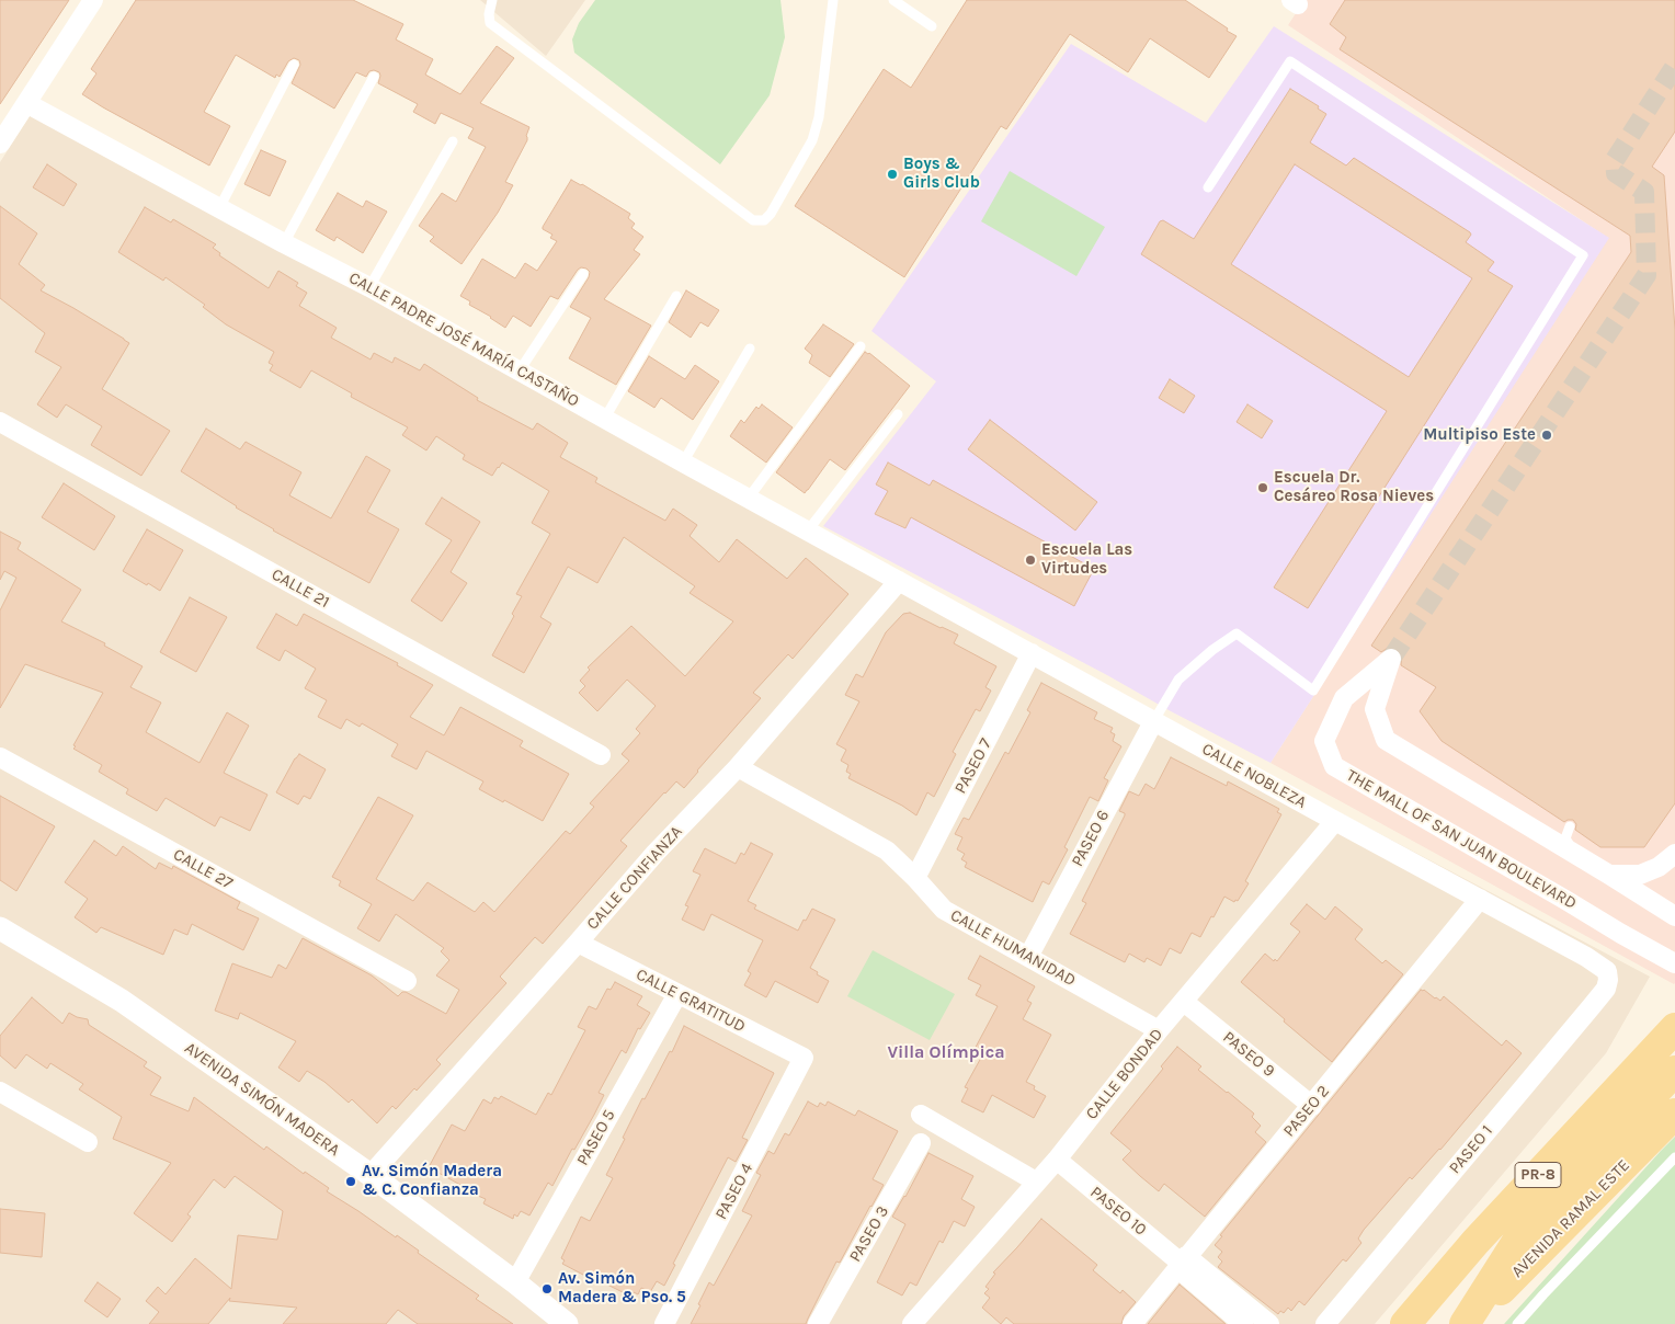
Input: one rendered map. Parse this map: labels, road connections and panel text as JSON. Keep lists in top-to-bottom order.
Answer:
{
  "streets": {
    "main road": ["PR-8", "AVENIDA RAMAL ESTE"],
    "street": [
      "CALLE PADRE JOSÉ MARÍA CASTAÑO",
      "CALLE 21",
      "PASEO 7",
      "CALLE NOBLEZA",
      "PASEO 6",
      "THE MALL OF SAN JUAN BOULEVARD",
      "CALLE 27",
      "CALLE CONFIANZA",
      "CALLE HUMANIDAD",
      "CALLE GRATITUD",
      "PASEO 9",
      "CALLE BONDAD",
      "AVENIDA SIMÓN MADERA",
      "PASEO 2",
      "PASEO 5",
      "PASEO 1",
      "PASEO 4",
      "PASEO 10",
      "PASEO 3"
    ]
  },
  "crossings": [
    ["CALLE PADRE JOSÉ MARÍA CASTAÑO", "CALLE NOBLEZA"],
    ["CALLE PADRE JOSÉ MARÍA CASTAÑO", "CALLE CONFIANZA"],
    ["PASEO 7", "CALLE NOBLEZA"],
    ["PASEO 7", "CALLE HUMANIDAD"],
    ["CALLE NOBLEZA", "PASEO 6"],
    ["CALLE NOBLEZA", "CALLE CONFIANZA"],
    ["CALLE NOBLEZA", "CALLE BONDAD"],
    ["CALLE NOBLEZA", "PASEO 2"],
    ["CALLE NOBLEZA", "PASEO 1"],
    ["PASEO 6", "CALLE HUMANIDAD"],
    ["CALLE CONFIANZA", "CALLE HUMANIDAD"],
    ["CALLE CONFIANZA", "CALLE GRATITUD"],
    ["CALLE CONFIANZA", "AVENIDA SIMÓN MADERA"],
    ["CALLE HUMANIDAD", "CALLE BONDAD"],
    ["CALLE GRATITUD", "PASEO 5"],
    ["CALLE GRATITUD", "PASEO 4"],
    ["PASEO 9", "CALLE BONDAD"],
    ["PASEO 9", "PASEO 2"],
    ["CALLE BONDAD", "PASEO 10"],
    ["AVENIDA SIMÓN MADERA", "PASEO 5"],
    ["PASEO 2", "PASEO 10"]
  ],
  "districts": ["Villa Olímpica"],
  "places": [
    "Boys & Girls Club",
    "Multipiso Este",
    "Escuela Dr. Cesáreo Rosa Nieves",
    "Escuela Las Virtudes",
    "Av. Simón Madera & C. Confianza",
    "Av. Simón Madera & Pso. 5"
  ]
}
